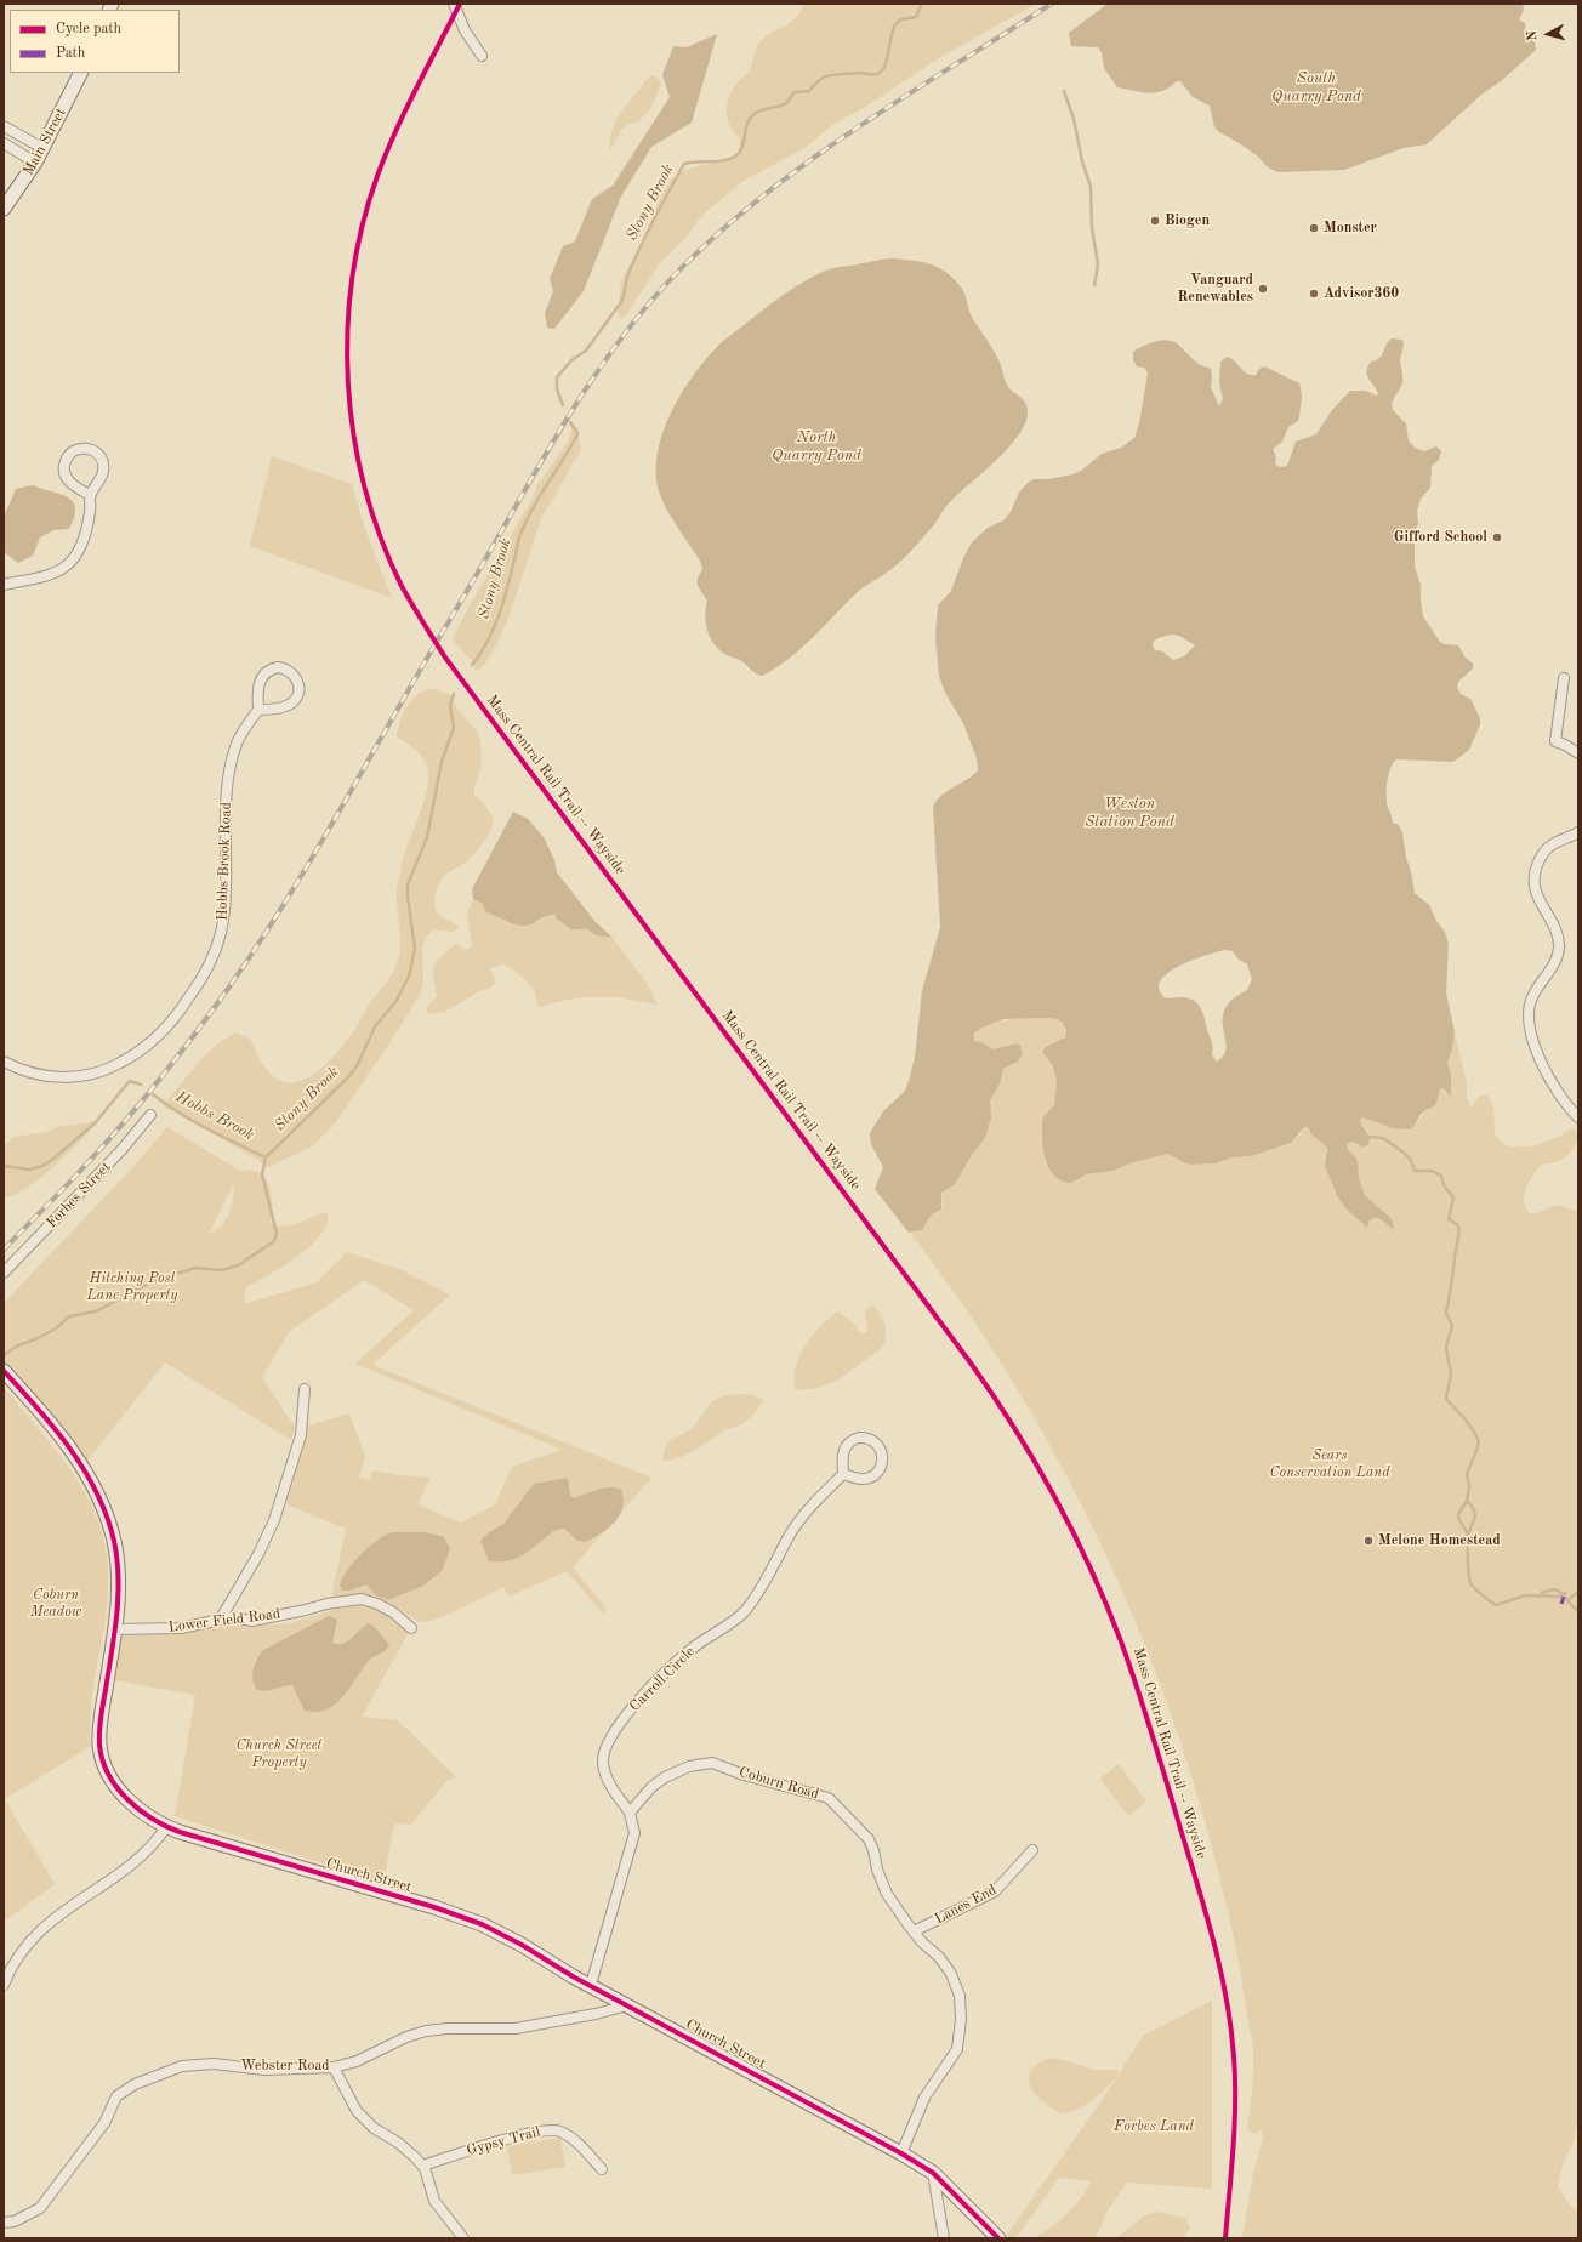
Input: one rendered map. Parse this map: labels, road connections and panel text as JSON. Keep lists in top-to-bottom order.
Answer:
{
  "streets": {
    "street": [
      "Main Street",
      "Hobbs Brook Road",
      "Forbes Street",
      "Lower Field Road",
      "Carroll Circle",
      "Coburn Road",
      "Church Street",
      "Lanes End",
      "Webster Road",
      "Gypsy Trail"
    ],
    "cycle path": ["Mass Central Rail Trail -- Wayside"]
  },
  "crossings": [
    ["Lower Field Road", "Church Street"],
    ["Carroll Circle", "Coburn Road"],
    ["Coburn Road", "Church Street"],
    ["Coburn Road", "Lanes End"],
    ["Church Street", "Webster Road"]
  ],
  "water": [
    "South Quarry Pond",
    "Stony Brook",
    "North Quarry Pond",
    "Weston Station Pond",
    "Hobbs Brook"
  ],
  "parks": [
    "Hitching Post Lane Property",
    "Sears Conservation Land",
    "Coburn Meadow",
    "Church Street Property",
    "Forbes Land"
  ],
  "places": [
    "Biogen",
    "Monster",
    "Vanguard Renewables",
    "Advisor360",
    "Gifford School",
    "Melone Homestead"
  ],
  "legend": ["Cycle path", "Path"],
  "north": "left"
}
